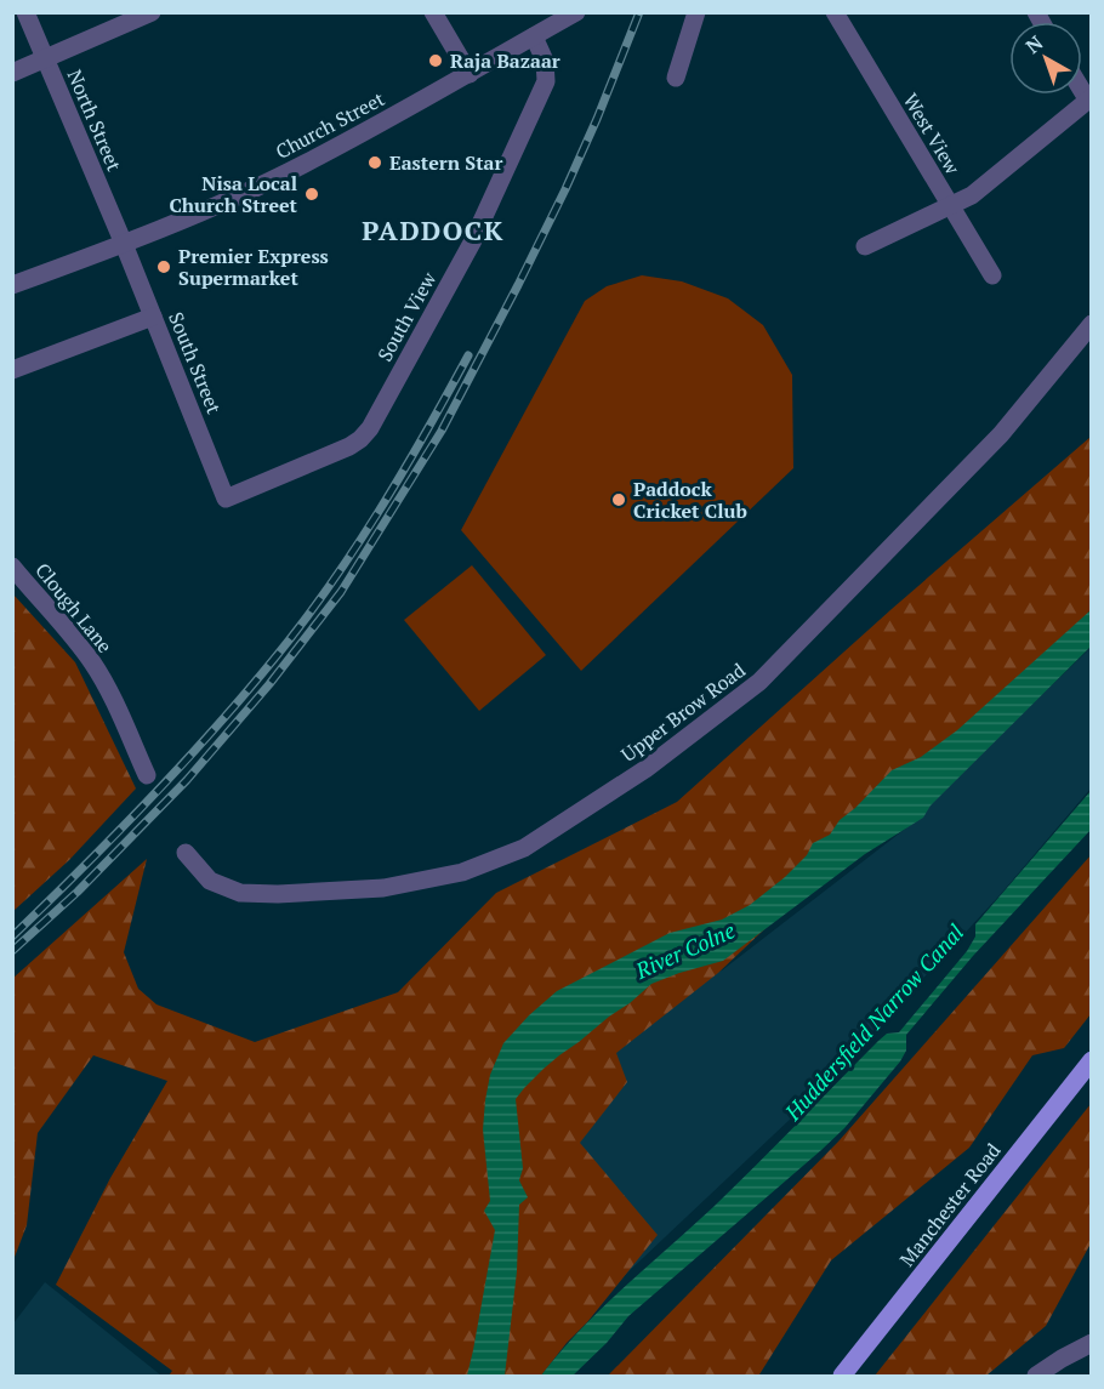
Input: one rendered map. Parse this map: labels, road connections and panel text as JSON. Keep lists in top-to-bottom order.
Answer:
{
  "streets": {
    "main road": ["Manchester Road"],
    "street": [
      "North Street",
      "Church Street",
      "West View",
      "South View",
      "South Street",
      "Clough Lane",
      "Upper Brow Road"
    ]
  },
  "crossings": [
    ["North Street", "Church Street"],
    ["North Street", "South Street"],
    ["Church Street", "South View"],
    ["Church Street", "South Street"],
    ["South View", "South Street"]
  ],
  "districts": ["PADDOCK"],
  "water": ["River Colne", "Huddersfield Narrow Canal"],
  "places": [
    "Raja Bazaar",
    "Eastern Star",
    "Nisa Local Church Street",
    "Premier Express Supermarket",
    "Paddock Cricket Club"
  ],
  "north": "top left"
}
